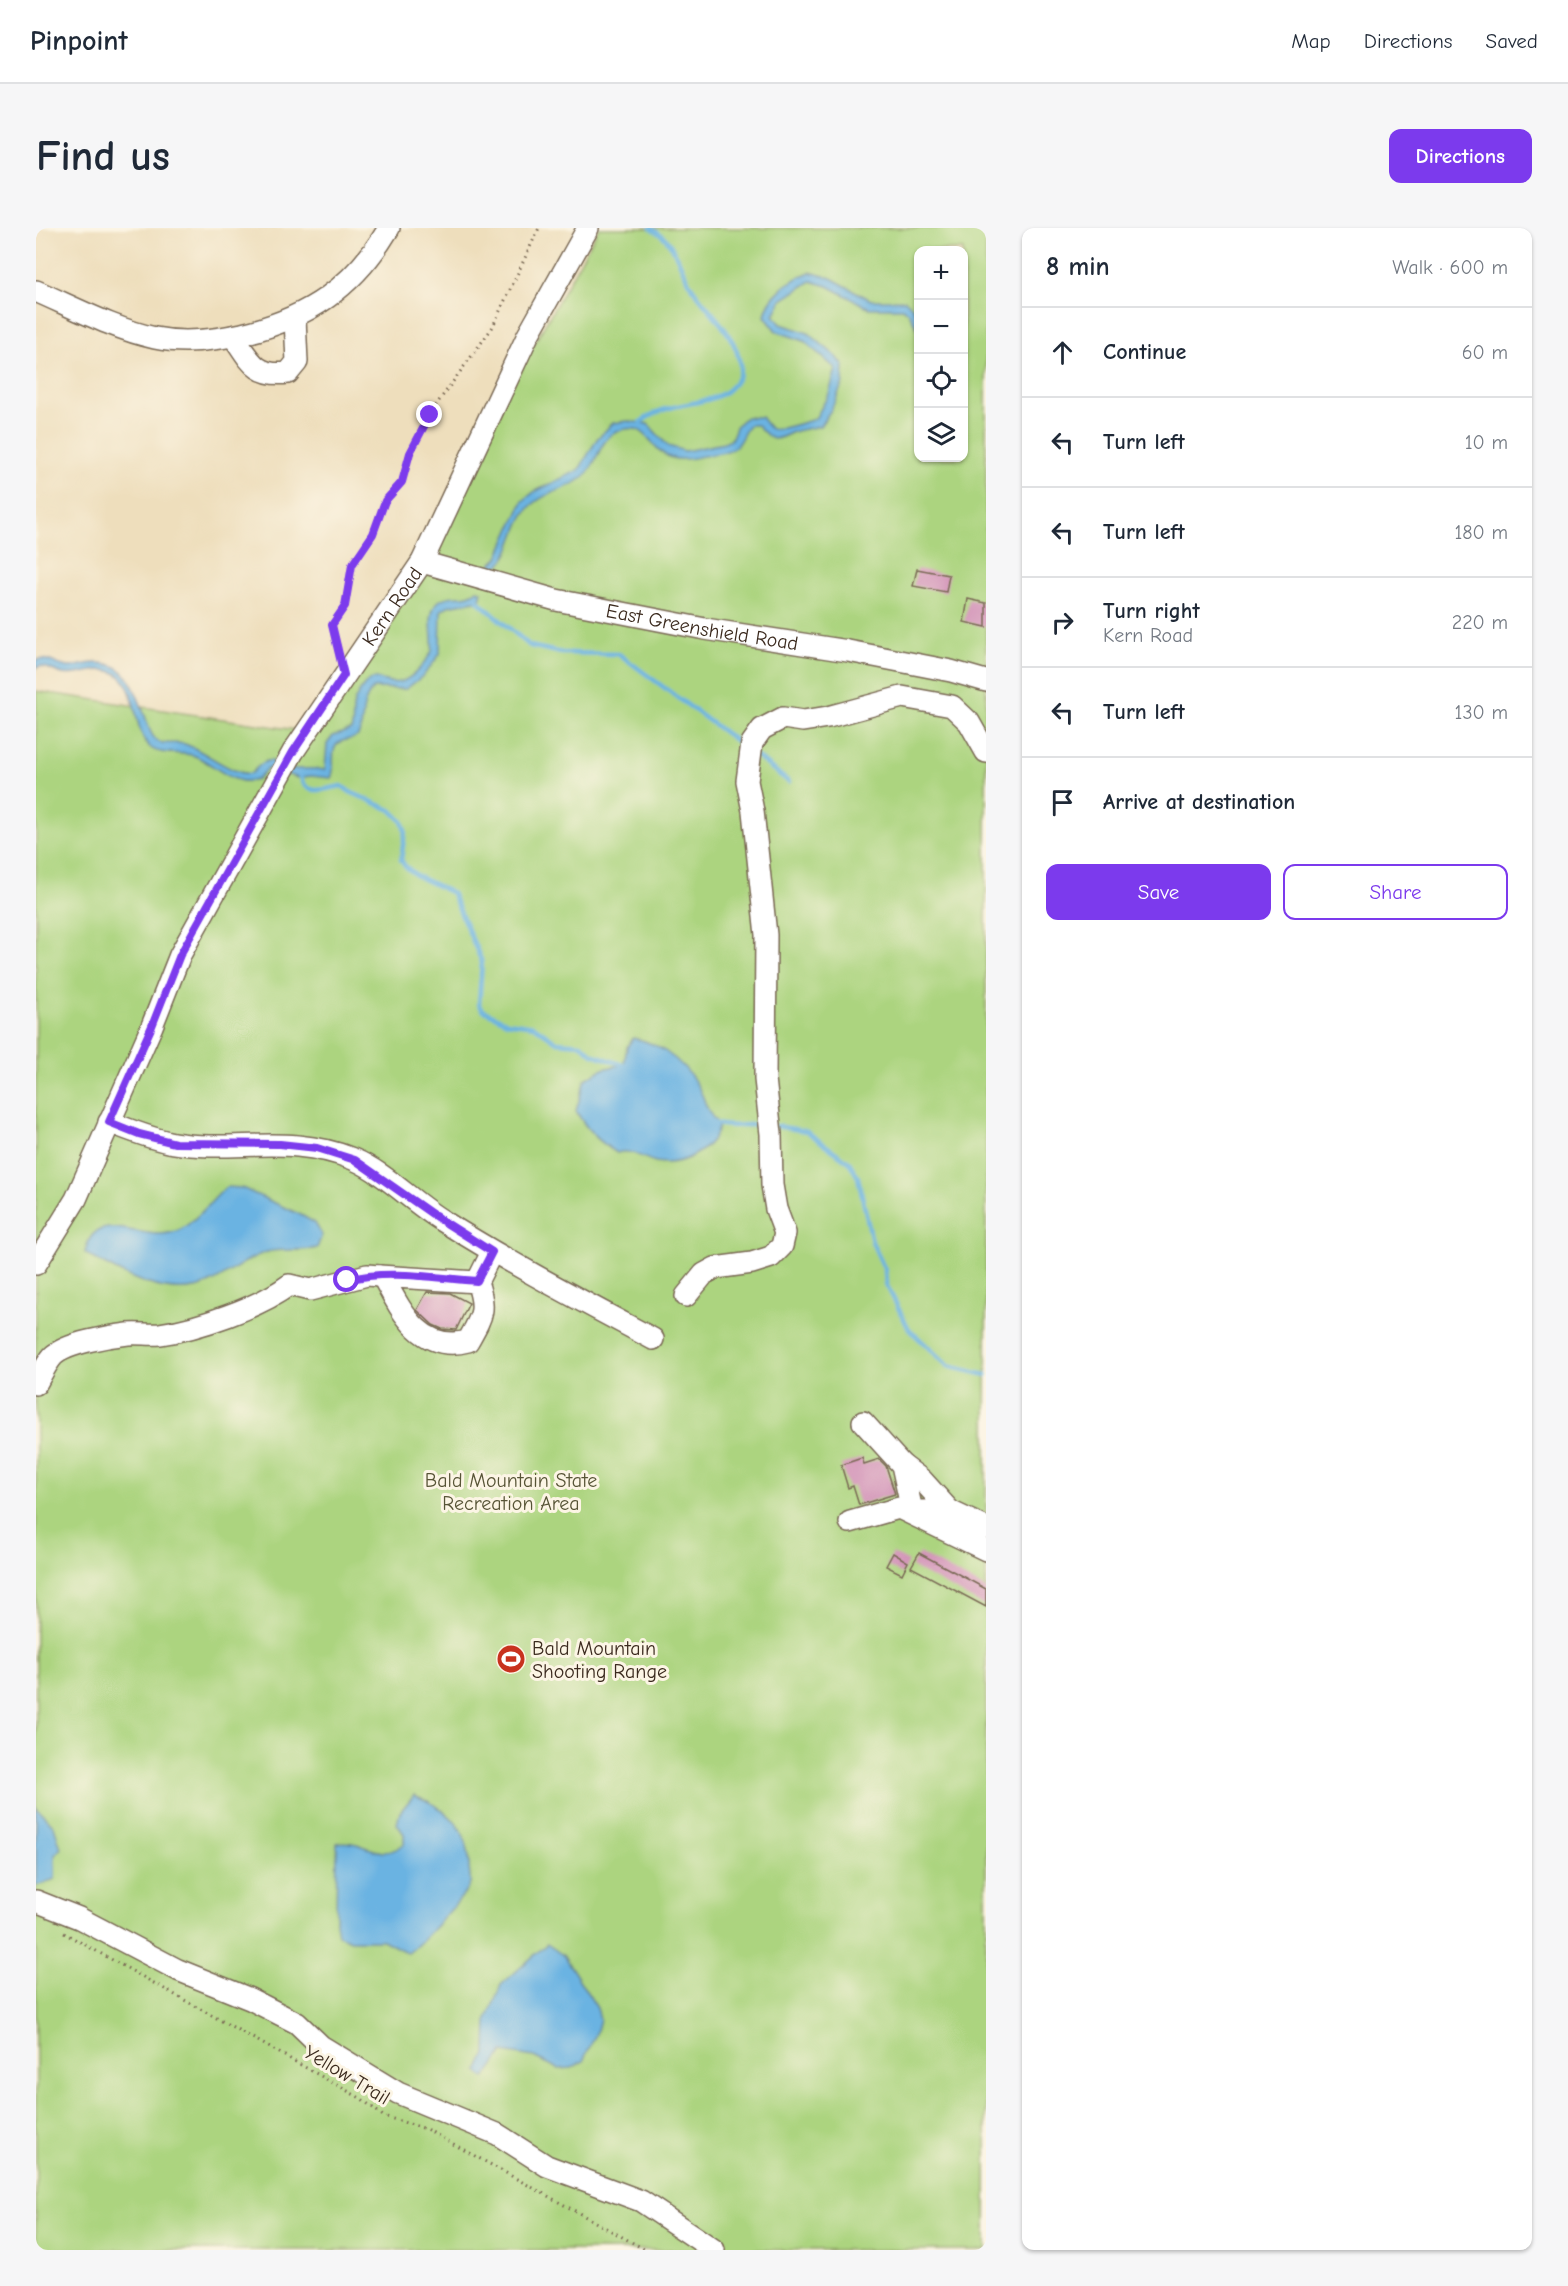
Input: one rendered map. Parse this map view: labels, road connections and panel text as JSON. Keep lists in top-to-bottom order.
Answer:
{
  "streets": {
    "street": ["Kern Road", "East Greenshield Road"],
    "path": ["Yellow Trail"]
  },
  "crossings": [
    ["Kern Road", "East Greenshield Road"]
  ],
  "parks": ["Bald Mountain State Recreation Area"],
  "places": {
    "sports": ["Bald Mountain Shooting Range"]
  },
  "page": {
    "header": "Pinpoint",
    "nav": ["Map", "Directions", "Saved"],
    "buttons": [
      "Directions",
      ["Save", "Share"]
    ],
    "title": "Find us",
    "heading": ["8 min", "Walk · 600 m"],
    "map_buttons": ["+", "−"],
    "list": [
      ["Continue", "60 m"],
      ["Turn left", "10 m"],
      ["Turn left", "180 m"],
      ["Turn right", "Kern Road", "220 m"],
      ["Turn left", "130 m"],
      "Arrive at destination"
    ]
  }
}
